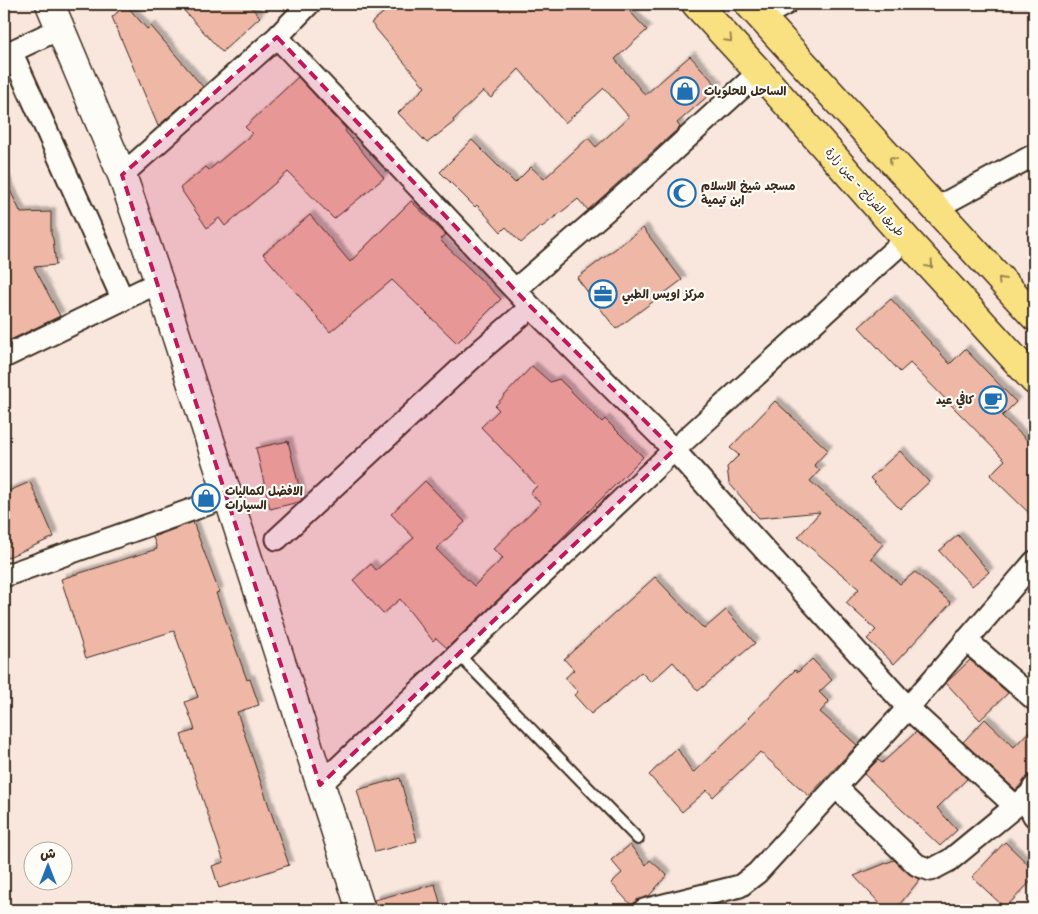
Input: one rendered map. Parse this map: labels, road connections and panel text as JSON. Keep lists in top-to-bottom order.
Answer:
{
  "streets": {
    "main road": ["طريق الفرناج - عين زارة"]
  },
  "places": {
    "shop": ["الساحل للحلويات", "الافضل لكماليات السيارات"],
    "mosque": ["مسجد شيخ الاسلام ابن تيمية"],
    "office": ["مركز اويس الطبي"],
    "cafe": ["كافي عيد"]
  },
  "north": "top"
}
